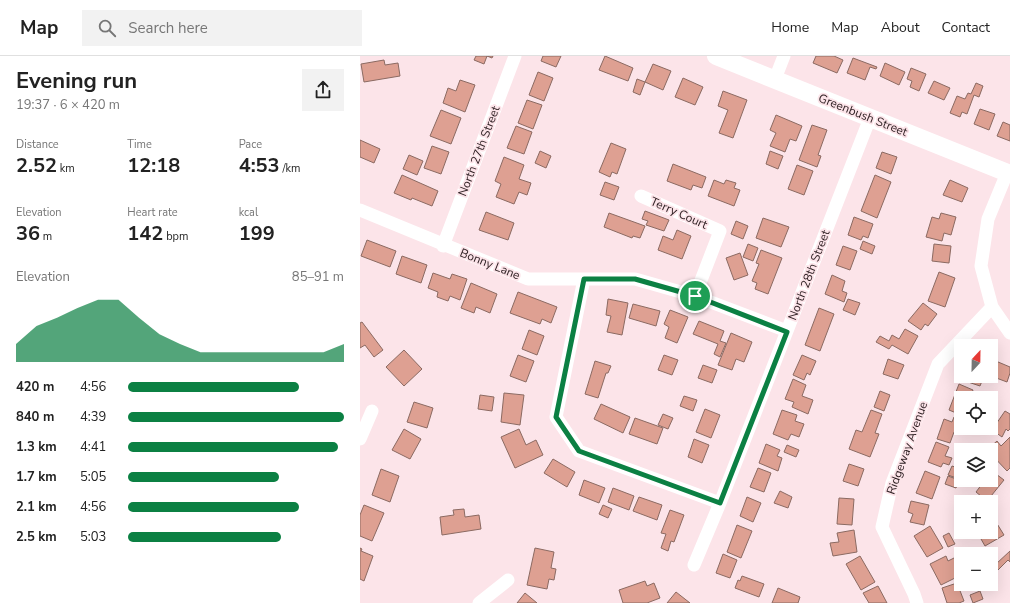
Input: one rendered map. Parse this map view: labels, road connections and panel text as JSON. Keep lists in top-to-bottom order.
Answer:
{
  "streets": {
    "main road": ["Greenbush Street"],
    "street": [
      "North 27th Street",
      "Terry Court",
      "Bonny Lane",
      "North 28th Street",
      "Ridgeway Avenue"
    ]
  },
  "crossings": [
    ["Greenbush Street", "North 28th Street"],
    ["North 27th Street", "Bonny Lane"],
    ["Terry Court", "Bonny Lane"],
    ["Bonny Lane", "North 28th Street"]
  ],
  "north": "top",
  "page": {
    "header": "Map",
    "search": "Search here",
    "nav": [
      "Home",
      "Map",
      "About",
      "Contact"
    ],
    "heading": ["Evening run", "19:37 · 6 × 420 m"],
    "stats": [
      ["Distance", "2.52 km"],
      ["Time", "12:18"],
      ["Pace", "4:53 /km"],
      ["Elevation", "36 m"],
      ["Heart rate", "142 bpm"],
      ["kcal", "199"]
    ],
    "chart": ["Elevation", "85–91 m"],
    "map_buttons": ["+", "−"],
    "list": [
      {
        "name": "420 m",
        "note": "4:56"
      },
      {
        "name": "840 m",
        "note": "4:39"
      },
      {
        "name": "1.3 km",
        "note": "4:41"
      },
      {
        "name": "1.7 km",
        "note": "5:05"
      },
      {
        "name": "2.1 km",
        "note": "4:56"
      },
      {
        "name": "2.5 km",
        "note": "5:03"
      }
    ]
  }
}
